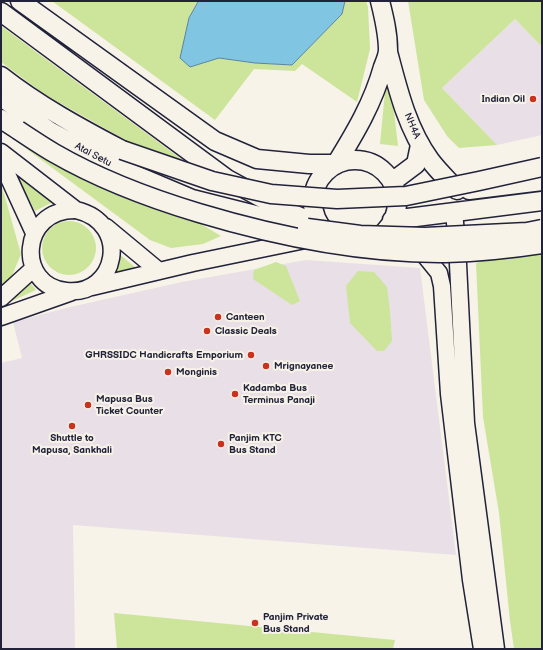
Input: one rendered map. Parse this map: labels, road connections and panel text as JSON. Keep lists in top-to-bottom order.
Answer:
{
  "streets": {
    "main road": ["NH4A", "Atal Setu"]
  },
  "places": [
    "Indian Oil",
    "Canteen",
    "Classic Deals",
    "GHRSSIDC Handicrafts Emporium",
    "Mrignayanee",
    "Monginis",
    "Kadamba Bus Terminus Panaji",
    "Mapusa Bus Ticket Counter",
    "Shuttle to Mapusa, Sankhali",
    "Panjim KTC Bus Stand",
    "Panjim Private Bus Stand"
  ]
}
